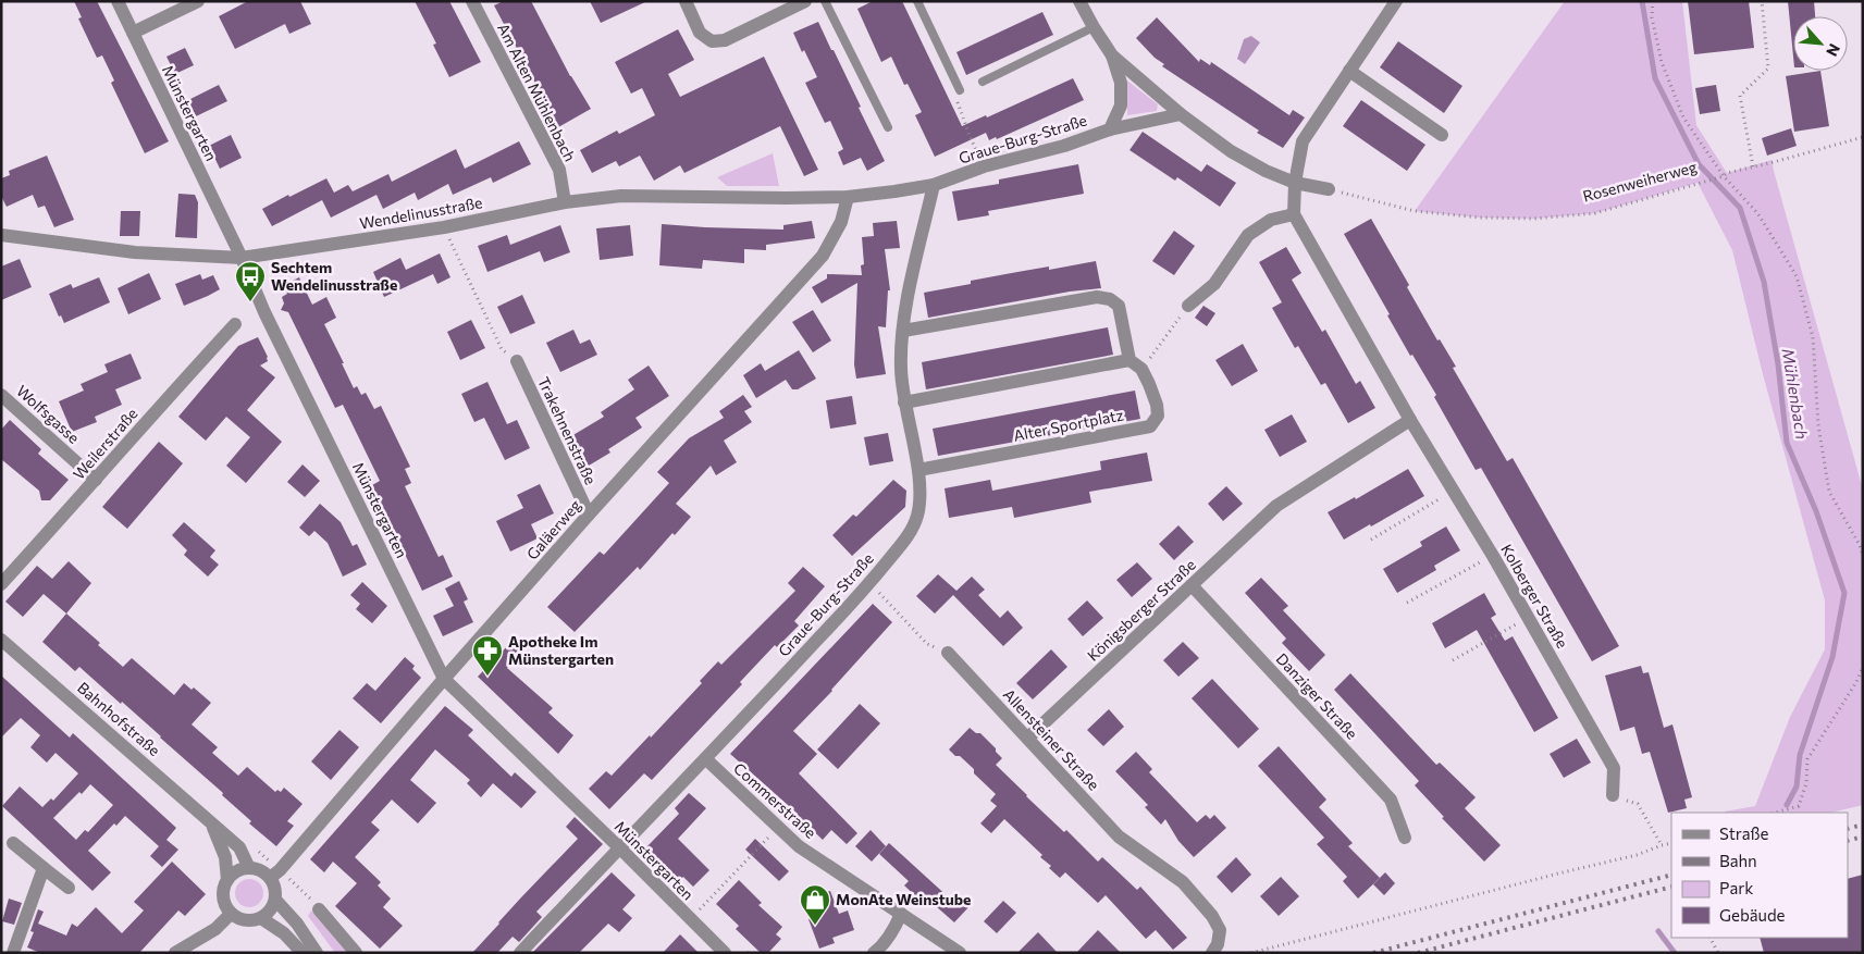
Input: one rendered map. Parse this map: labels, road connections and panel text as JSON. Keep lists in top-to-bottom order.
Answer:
{
  "streets": {
    "street": [
      "Am Alten Mühlenbach",
      "Münstergarten",
      "Graue-Burg-Straße",
      "Wendelinusstraße",
      "Wolfsgasse",
      "Alter Sportplatz",
      "Trakehnenstraße",
      "Weilerstraße",
      "Galäerweg",
      "Kolberger Straße",
      "Königsberger Straße",
      "Danziger Straße",
      "Bahnhofstraße",
      "Allensteiner Straße",
      "Commerstraße"
    ],
    "path": ["Rosenweiherweg"]
  },
  "crossings": [
    ["Am Alten Mühlenbach", "Wendelinusstraße"],
    ["Münstergarten", "Graue-Burg-Straße"],
    ["Münstergarten", "Wendelinusstraße"],
    ["Münstergarten", "Galäerweg"],
    ["Graue-Burg-Straße", "Wendelinusstraße"],
    ["Graue-Burg-Straße", "Alter Sportplatz"],
    ["Graue-Burg-Straße", "Galäerweg"],
    ["Graue-Burg-Straße", "Commerstraße"],
    ["Wendelinusstraße", "Galäerweg"],
    ["Wolfsgasse", "Weilerstraße"],
    ["Trakehnenstraße", "Galäerweg"],
    ["Galäerweg", "Bahnhofstraße"],
    ["Kolberger Straße", "Königsberger Straße"],
    ["Königsberger Straße", "Danziger Straße"],
    ["Königsberger Straße", "Allensteiner Straße"]
  ],
  "water": ["Mühlenbach"],
  "places": {
    "bus stop": ["Sechtem Wendelinusstraße"],
    "pharmacy": ["Apotheke Im Münstergarten"],
    "shop": ["MonAte Weinstube"]
  },
  "legend": [
    "Straße",
    "Bahn",
    "Park",
    "Gebäude"
  ],
  "north": "bottom right"
}
